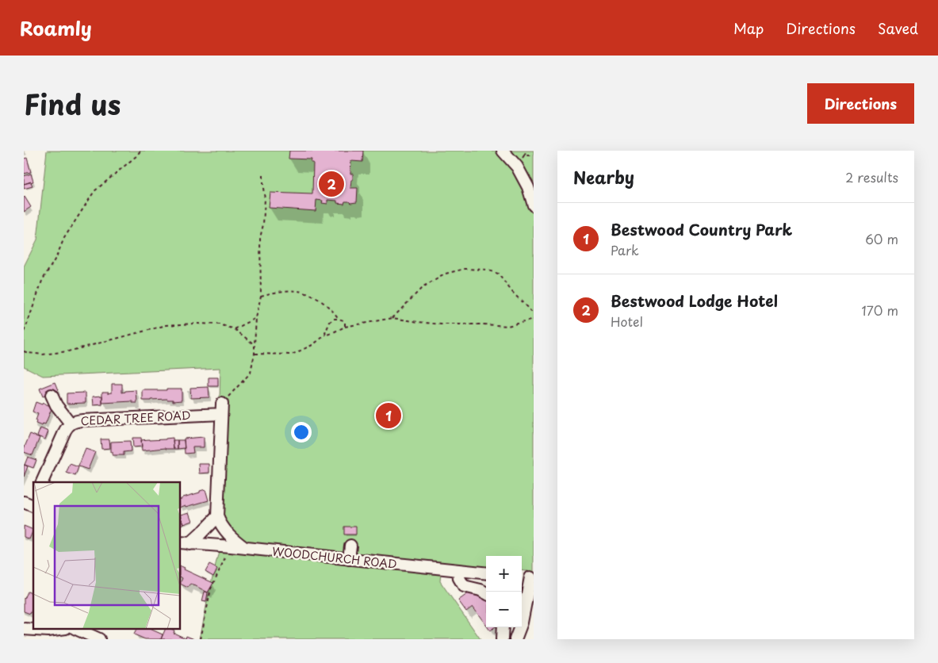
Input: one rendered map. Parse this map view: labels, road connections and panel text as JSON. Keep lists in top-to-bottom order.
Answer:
{
  "streets": {
    "street": ["CEDAR TREE ROAD", "WOODCHURCH ROAD"]
  },
  "page": {
    "header": "Roamly",
    "nav": ["Map", "Directions", "Saved"],
    "title": "Find us",
    "buttons": "Directions",
    "heading": ["Nearby", "2 results"],
    "pins": ["2", "1"],
    "list": [
      {
        "mark": "1",
        "name": "Bestwood Country Park",
        "note": "Park",
        "value": "60 m"
      },
      {
        "mark": "2",
        "name": "Bestwood Lodge Hotel",
        "note": "Hotel",
        "value": "170 m"
      }
    ],
    "map_buttons": ["+", "−"]
  }
}
